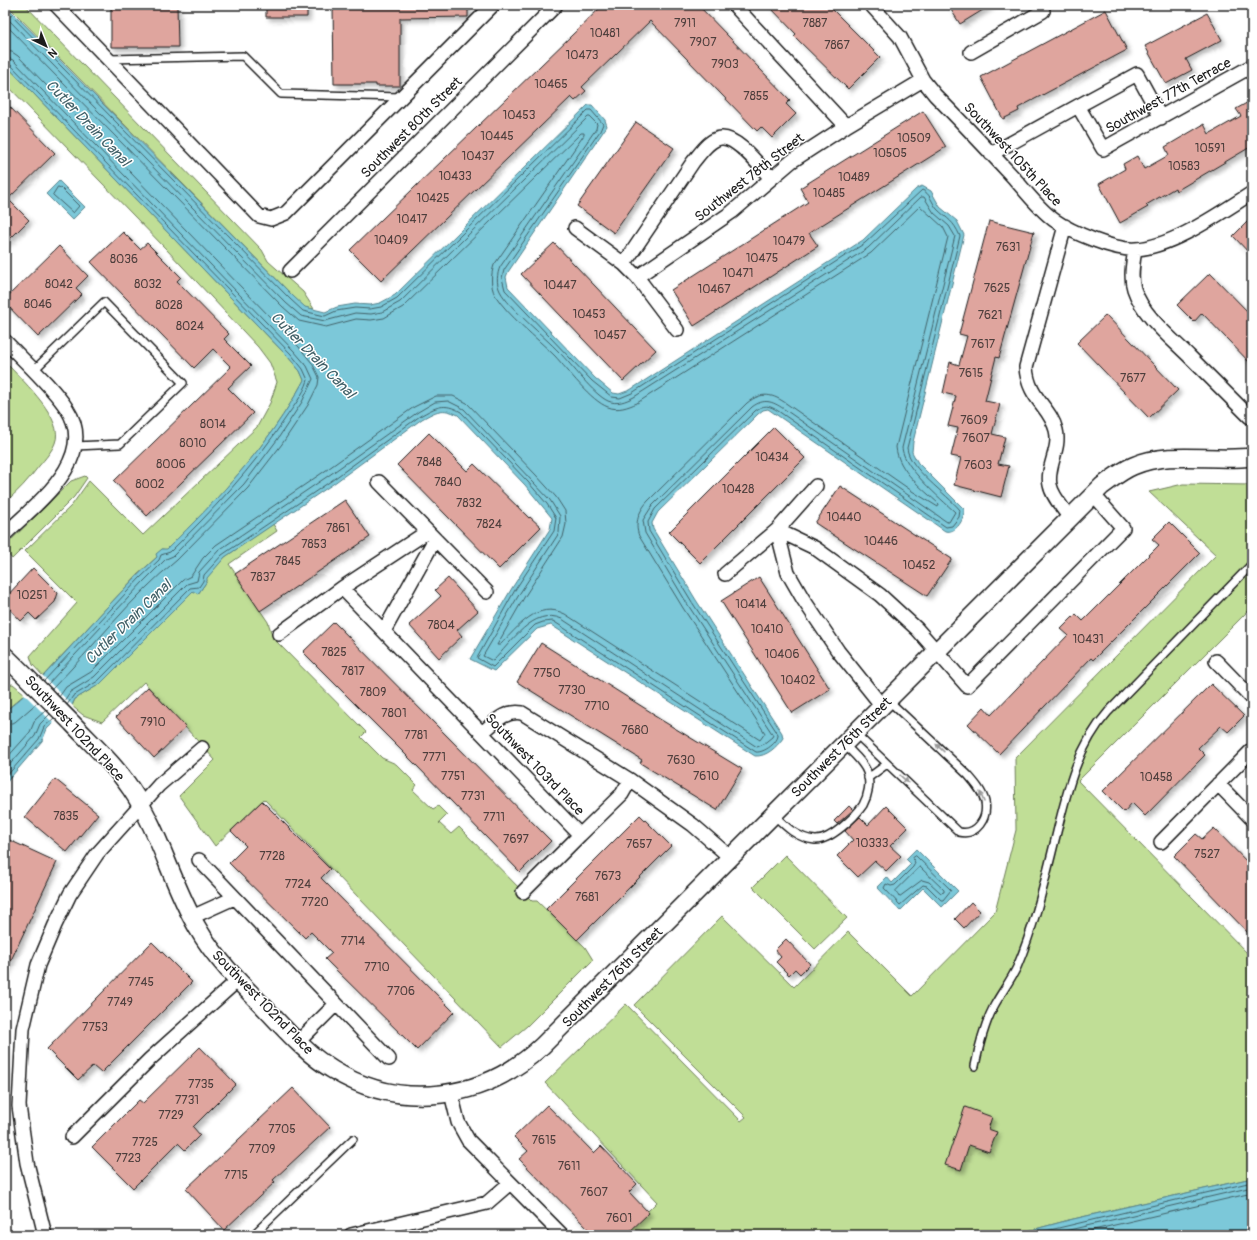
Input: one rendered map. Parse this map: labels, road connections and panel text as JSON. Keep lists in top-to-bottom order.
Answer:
{
  "streets": {
    "street": [
      "Southwest 77th Terrace",
      "Southwest 80th Street",
      "Southwest 105th Place",
      "Southwest 78th Street",
      "Southwest 102nd Place",
      "Southwest 76th Street",
      "Southwest 103rd Place"
    ]
  },
  "crossings": [
    ["Southwest 105th Place", "Southwest 78th Street"],
    ["Southwest 102nd Place", "Southwest 76th Street"]
  ],
  "water": ["Cutler Drain Canal"],
  "house_numbers": [
    "7911",
    "7887",
    "10481",
    "7907",
    "7867",
    "10473",
    "7903",
    "10465",
    "7855",
    "10453",
    "10445",
    "10509",
    "10591",
    "10505",
    "10437",
    "10583",
    "10433",
    "10489",
    "10485",
    "10425",
    "10417",
    "10409",
    "10479",
    "7631",
    "10475",
    "8036",
    "10471",
    "8042",
    "8032",
    "10447",
    "7625",
    "10467",
    "8046",
    "8028",
    "10453",
    "7621",
    "8024",
    "10457",
    "7617",
    "7615",
    "7677",
    "7609",
    "8014",
    "7607",
    "8010",
    "10434",
    "7848",
    "8006",
    "7603",
    "7840",
    "8002",
    "10428",
    "7832",
    "10440",
    "7824",
    "7861",
    "10446",
    "7853",
    "7845",
    "10452",
    "7837",
    "10251",
    "10414",
    "7804",
    "10410",
    "10431",
    "7825",
    "10406",
    "7817",
    "7750",
    "10402",
    "7730",
    "7809",
    "7710",
    "7801",
    "7910",
    "7680",
    "7781",
    "7771",
    "7630",
    "7751",
    "7610",
    "10458",
    "7731",
    "7835",
    "7711",
    "7697",
    "10333",
    "7657",
    "7527",
    "7728",
    "7673",
    "7724",
    "7681",
    "7720",
    "7714",
    "7710",
    "7745",
    "7706",
    "7749",
    "7753",
    "7735",
    "7731",
    "7729",
    "7705",
    "7615",
    "7725",
    "7709",
    "7723",
    "7611",
    "7715",
    "7607",
    "7601"
  ],
  "north": "bottom right"
}
